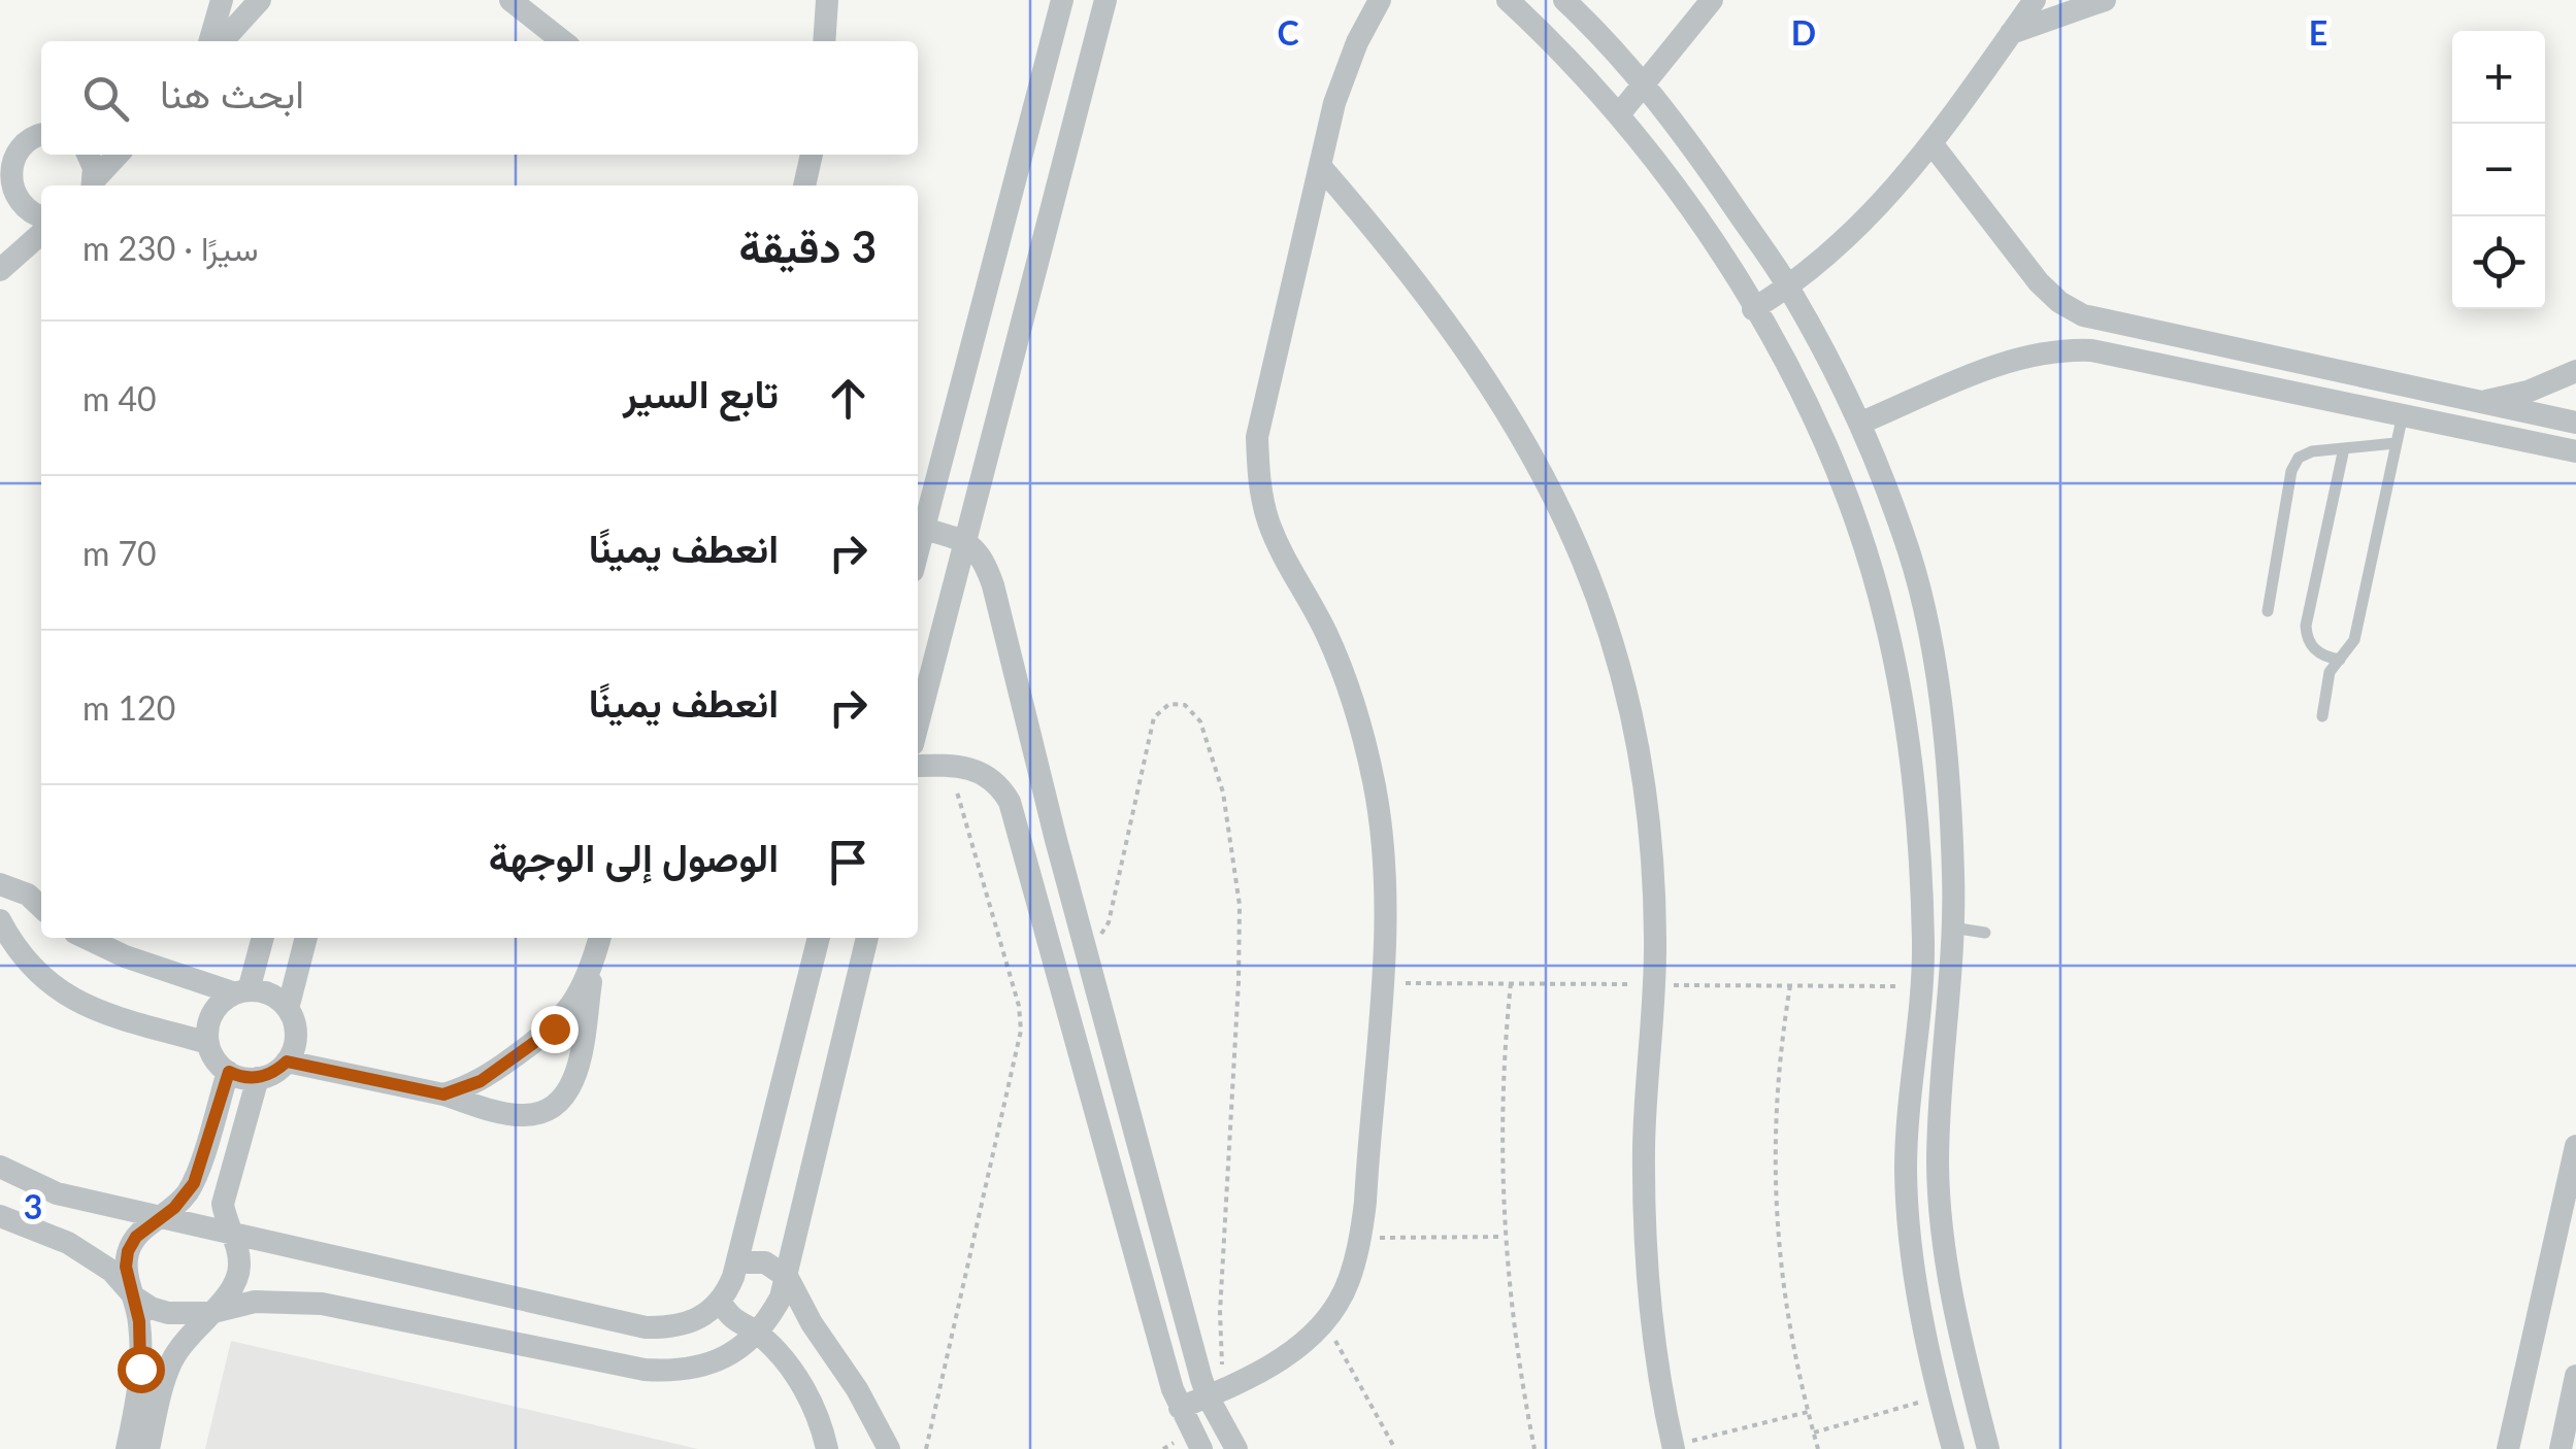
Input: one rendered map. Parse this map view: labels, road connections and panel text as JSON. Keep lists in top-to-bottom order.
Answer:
{
  "page": {
    "map_buttons": ["+", "−"],
    "search": "ابحث هنا",
    "heading": ["3 دقيقة", "سيرًا · 230 m"],
    "list": [
      ["تابع السير", "40 m"],
      ["انعطف يمينًا", "70 m"],
      ["انعطف يمينًا", "120 m"],
      "الوصول إلى الوجهة"
    ]
  },
  "grid": {
    "columns": ["C", "D", "E"],
    "rows": ["3"]
  }
}
